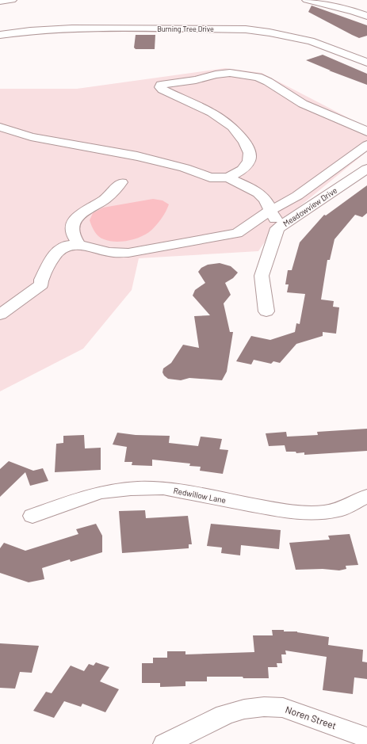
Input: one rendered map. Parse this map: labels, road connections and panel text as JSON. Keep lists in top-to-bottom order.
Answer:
{
  "streets": {
    "street": [
      "Burning Tree Drive",
      "Meadowview Drive",
      "Redwillow Lane",
      "Noren Street"
    ]
  }
}
